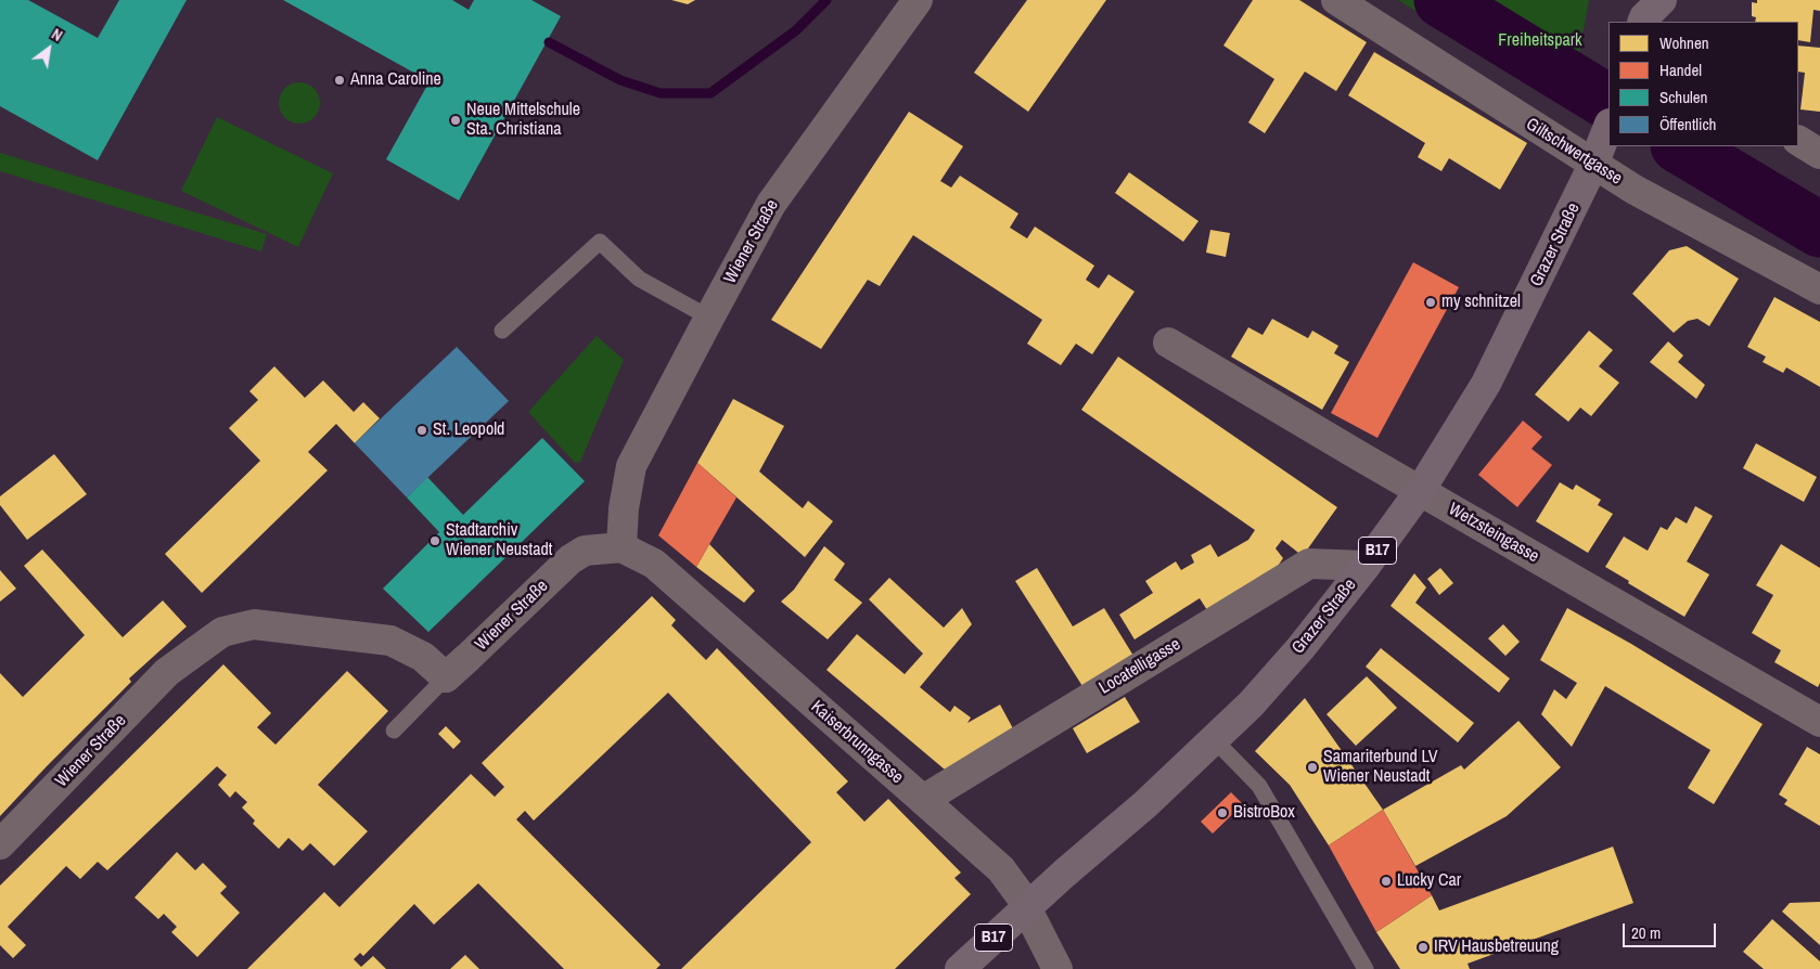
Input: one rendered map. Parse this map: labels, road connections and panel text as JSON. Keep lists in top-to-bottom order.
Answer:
{
  "streets": {
    "main road": ["Grazer Straße", "B17"],
    "street": [
      "Giltschwertgasse",
      "Wiener Straße",
      "Wetzsteingasse",
      "Locatelligasse",
      "Kaiserbrunngasse"
    ]
  },
  "crossings": [
    ["Giltschwertgasse", "Grazer Straße"],
    ["Wiener Straße", "Kaiserbrunngasse"],
    ["Grazer Straße", "Wetzsteingasse"],
    ["Grazer Straße", "Locatelligasse"],
    ["Grazer Straße", "Kaiserbrunngasse"],
    ["Locatelligasse", "Kaiserbrunngasse"]
  ],
  "parks": ["Freiheitspark"],
  "places": [
    "Anna Caroline",
    "Neue Mittelschule Sta. Christiana",
    "my schnitzel",
    "St. Leopold",
    "Stadtarchiv Wiener Neustadt",
    "Samariterbund LV Wiener Neustadt",
    "BistroBox",
    "Lucky Car",
    "IRV Hausbetreuung"
  ],
  "legend": [
    "Wohnen",
    "Handel",
    "Schulen",
    "Öffentlich"
  ],
  "scale_bar": "20 m",
  "north": "top right"
}
